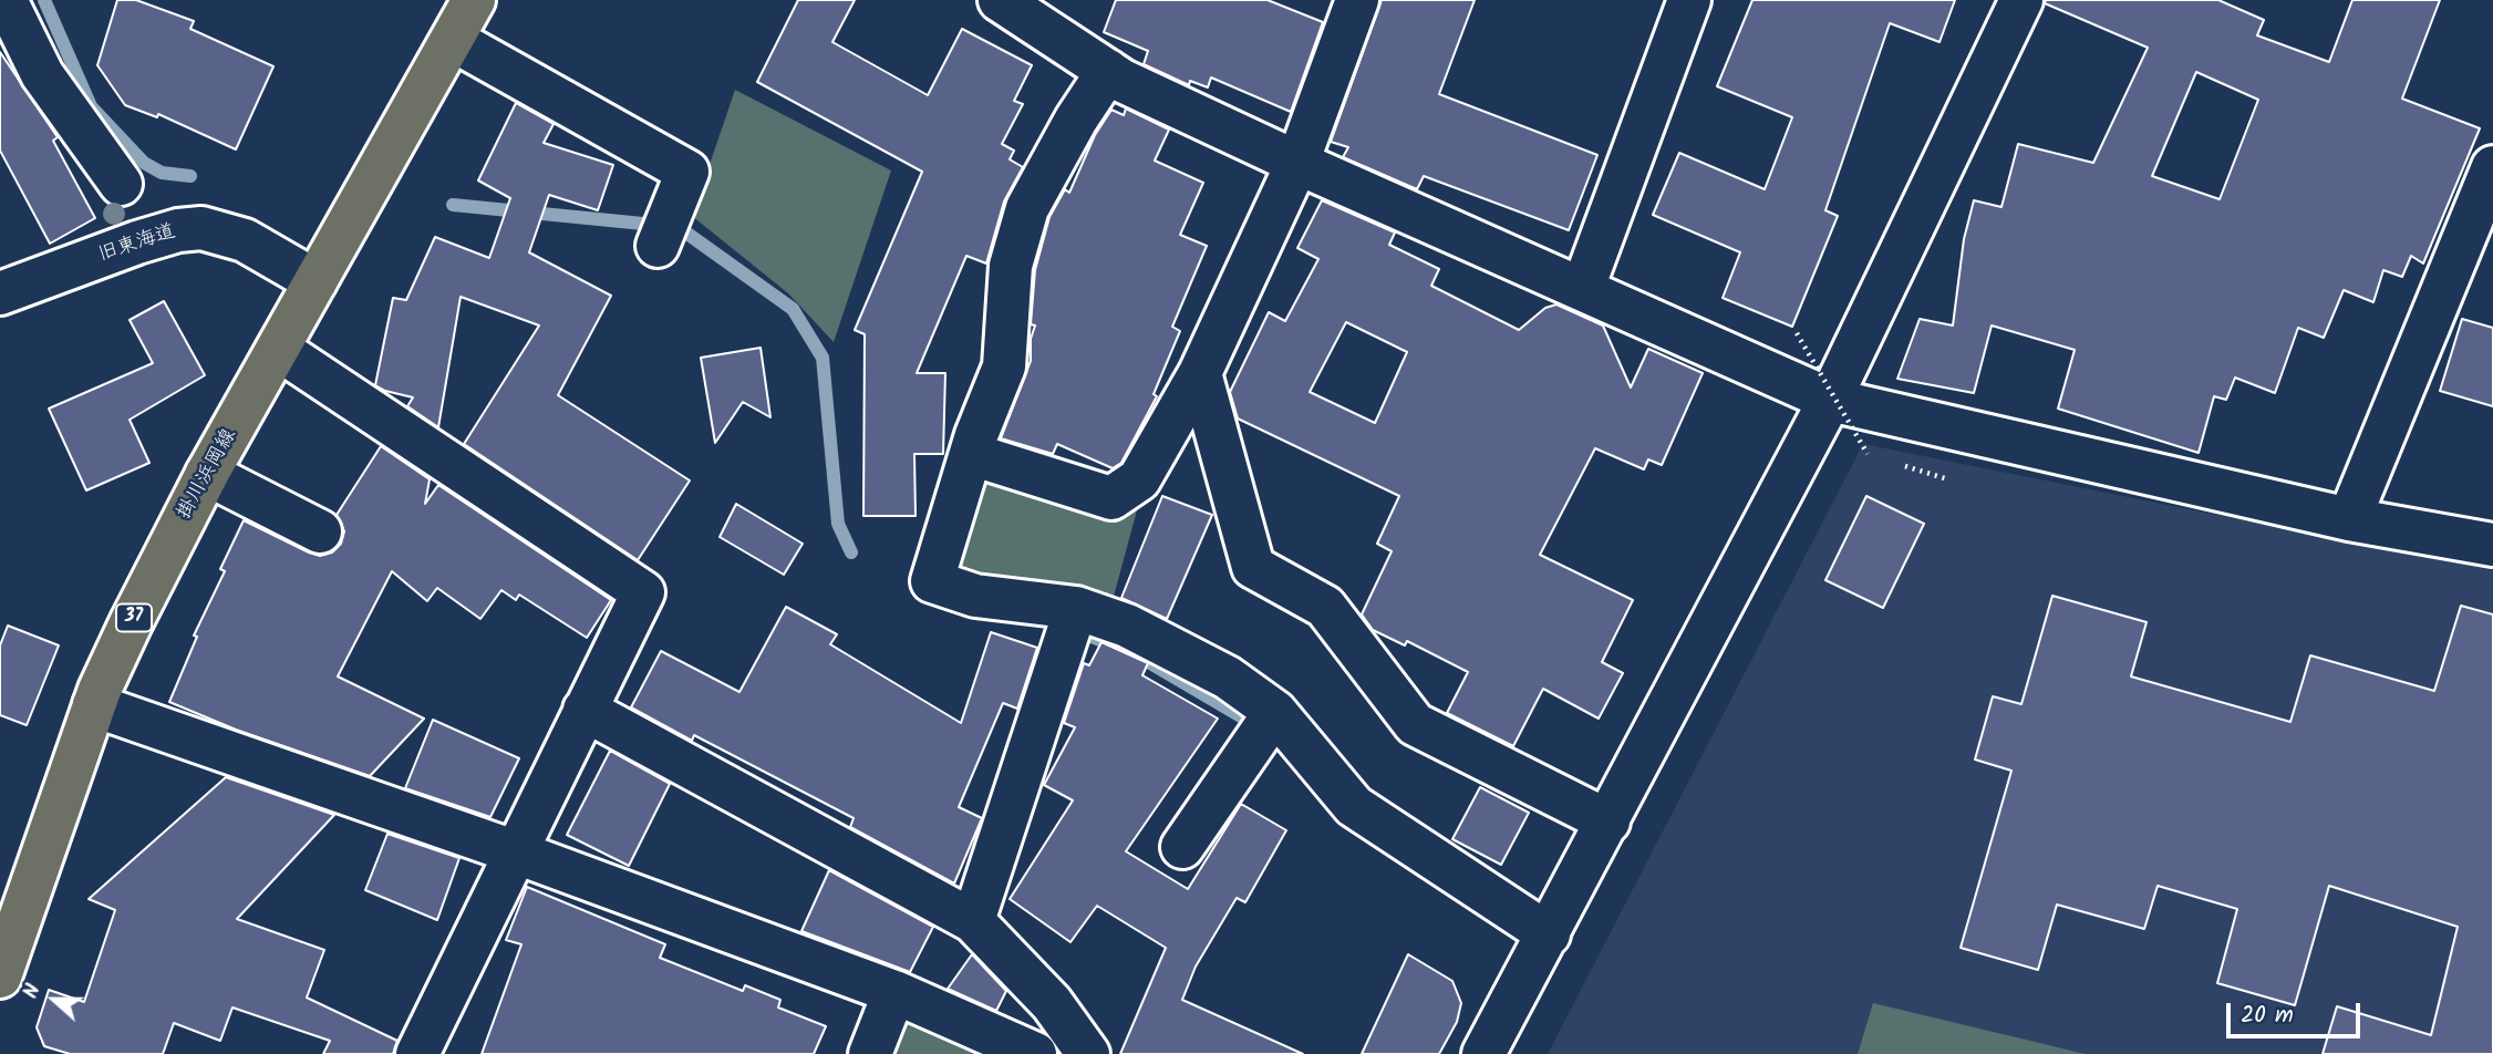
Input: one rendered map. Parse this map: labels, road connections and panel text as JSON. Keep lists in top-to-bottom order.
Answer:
{
  "streets": {
    "main road": ["掛川浜岡線", "37"],
    "street": ["旧東海道"]
  },
  "crossings": [
    ["旧東海道", "掛川浜岡線"]
  ],
  "scale_bar": "20 m",
  "north": "left"
}
